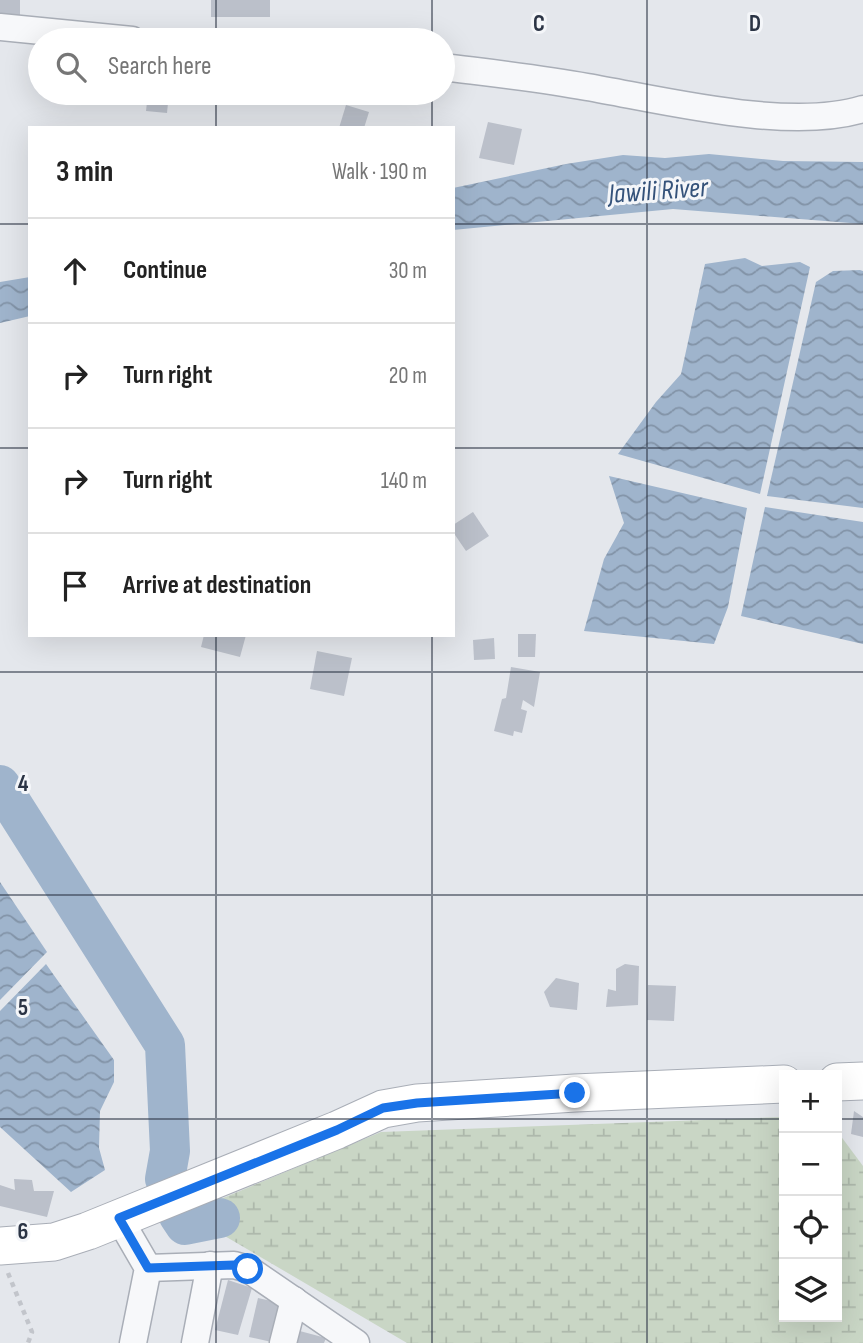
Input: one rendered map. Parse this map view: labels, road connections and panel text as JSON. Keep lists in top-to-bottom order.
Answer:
{
  "water": ["Jawili River"],
  "page": {
    "search": "Search here",
    "heading": ["3 min", "Walk · 190 m"],
    "list": [
      ["Continue", "30 m"],
      ["Turn right", "20 m"],
      ["Turn right", "140 m"],
      "Arrive at destination"
    ],
    "map_buttons": ["+", "−"]
  },
  "grid": {
    "columns": ["C", "D"],
    "rows": ["4", "5", "6"]
  }
}
